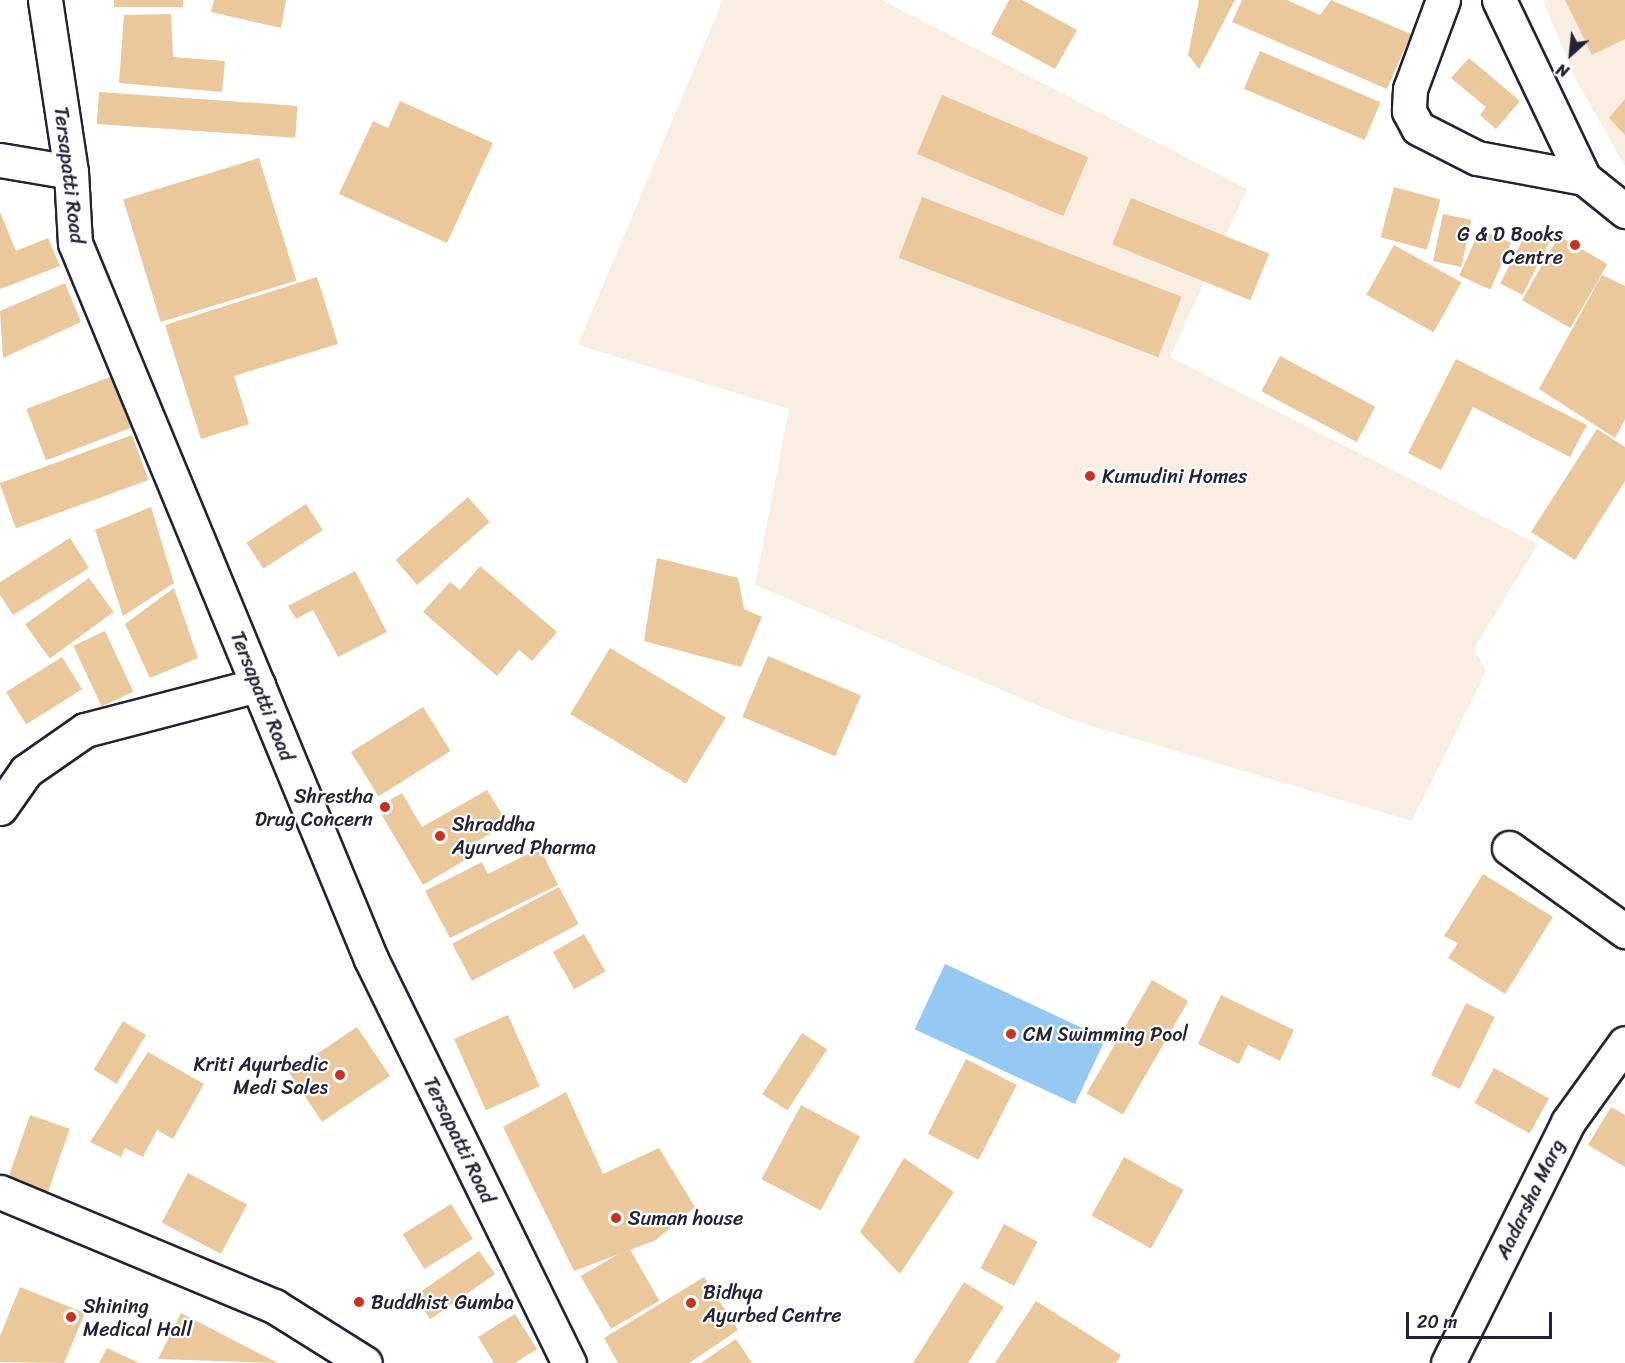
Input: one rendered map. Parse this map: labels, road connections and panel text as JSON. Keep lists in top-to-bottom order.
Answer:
{
  "streets": {
    "main road": ["Tersapatti Road", "Aadarsha Marg"]
  },
  "places": [
    "G & D Books Centre",
    "Kumudini Homes",
    "Shrestha Drug Concern",
    "Shraddha Ayurved Pharma",
    "CM Swimming Pool",
    "Kriti Ayurbedic Medi Sales",
    "Suman house",
    "Buddhist Gumba",
    "Bidhya Ayurbed Centre",
    "Shining Medical Hall"
  ],
  "scale_bar": "20 m",
  "north": "bottom left"
}
